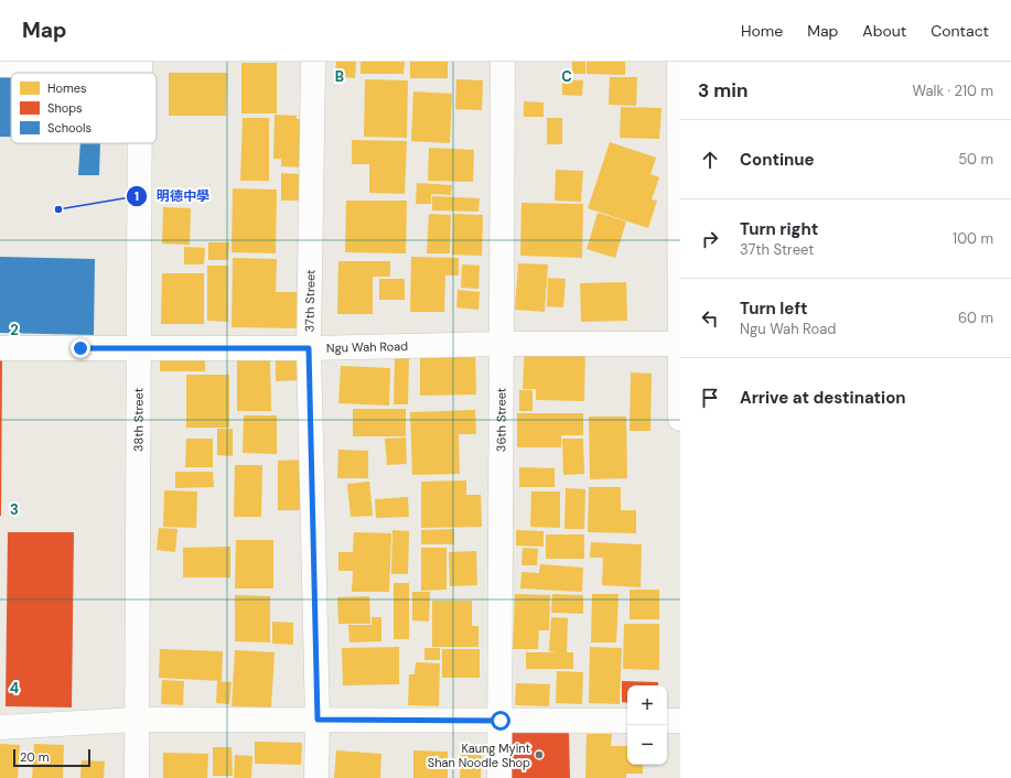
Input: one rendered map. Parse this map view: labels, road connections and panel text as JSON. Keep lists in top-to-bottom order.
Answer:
{
  "streets": {
    "street": [
      "37th Street",
      "Ngu Wah Road",
      "38th Street",
      "36th Street"
    ]
  },
  "crossings": [
    ["37th Street", "Ngu Wah Road"],
    ["Ngu Wah Road", "38th Street"],
    ["Ngu Wah Road", "36th Street"]
  ],
  "places": ["明德中學", "Kaung Myint Shan Noodle Shop"],
  "legend": ["Homes", "Shops", "Schools"],
  "scale_bar": "20 m",
  "page": {
    "header": "Map",
    "nav": [
      "Home",
      "Map",
      "About",
      "Contact"
    ],
    "heading": ["3 min", "Walk · 210 m"],
    "list": [
      ["Continue", "50 m"],
      ["Turn right", "37th Street", "100 m"],
      ["Turn left", "Ngu Wah Road", "60 m"],
      "Arrive at destination"
    ],
    "map_buttons": ["+", "−"],
    "scale": "20 m"
  },
  "grid": {
    "columns": ["B", "C"],
    "rows": ["2", "3", "4"]
  }
}
